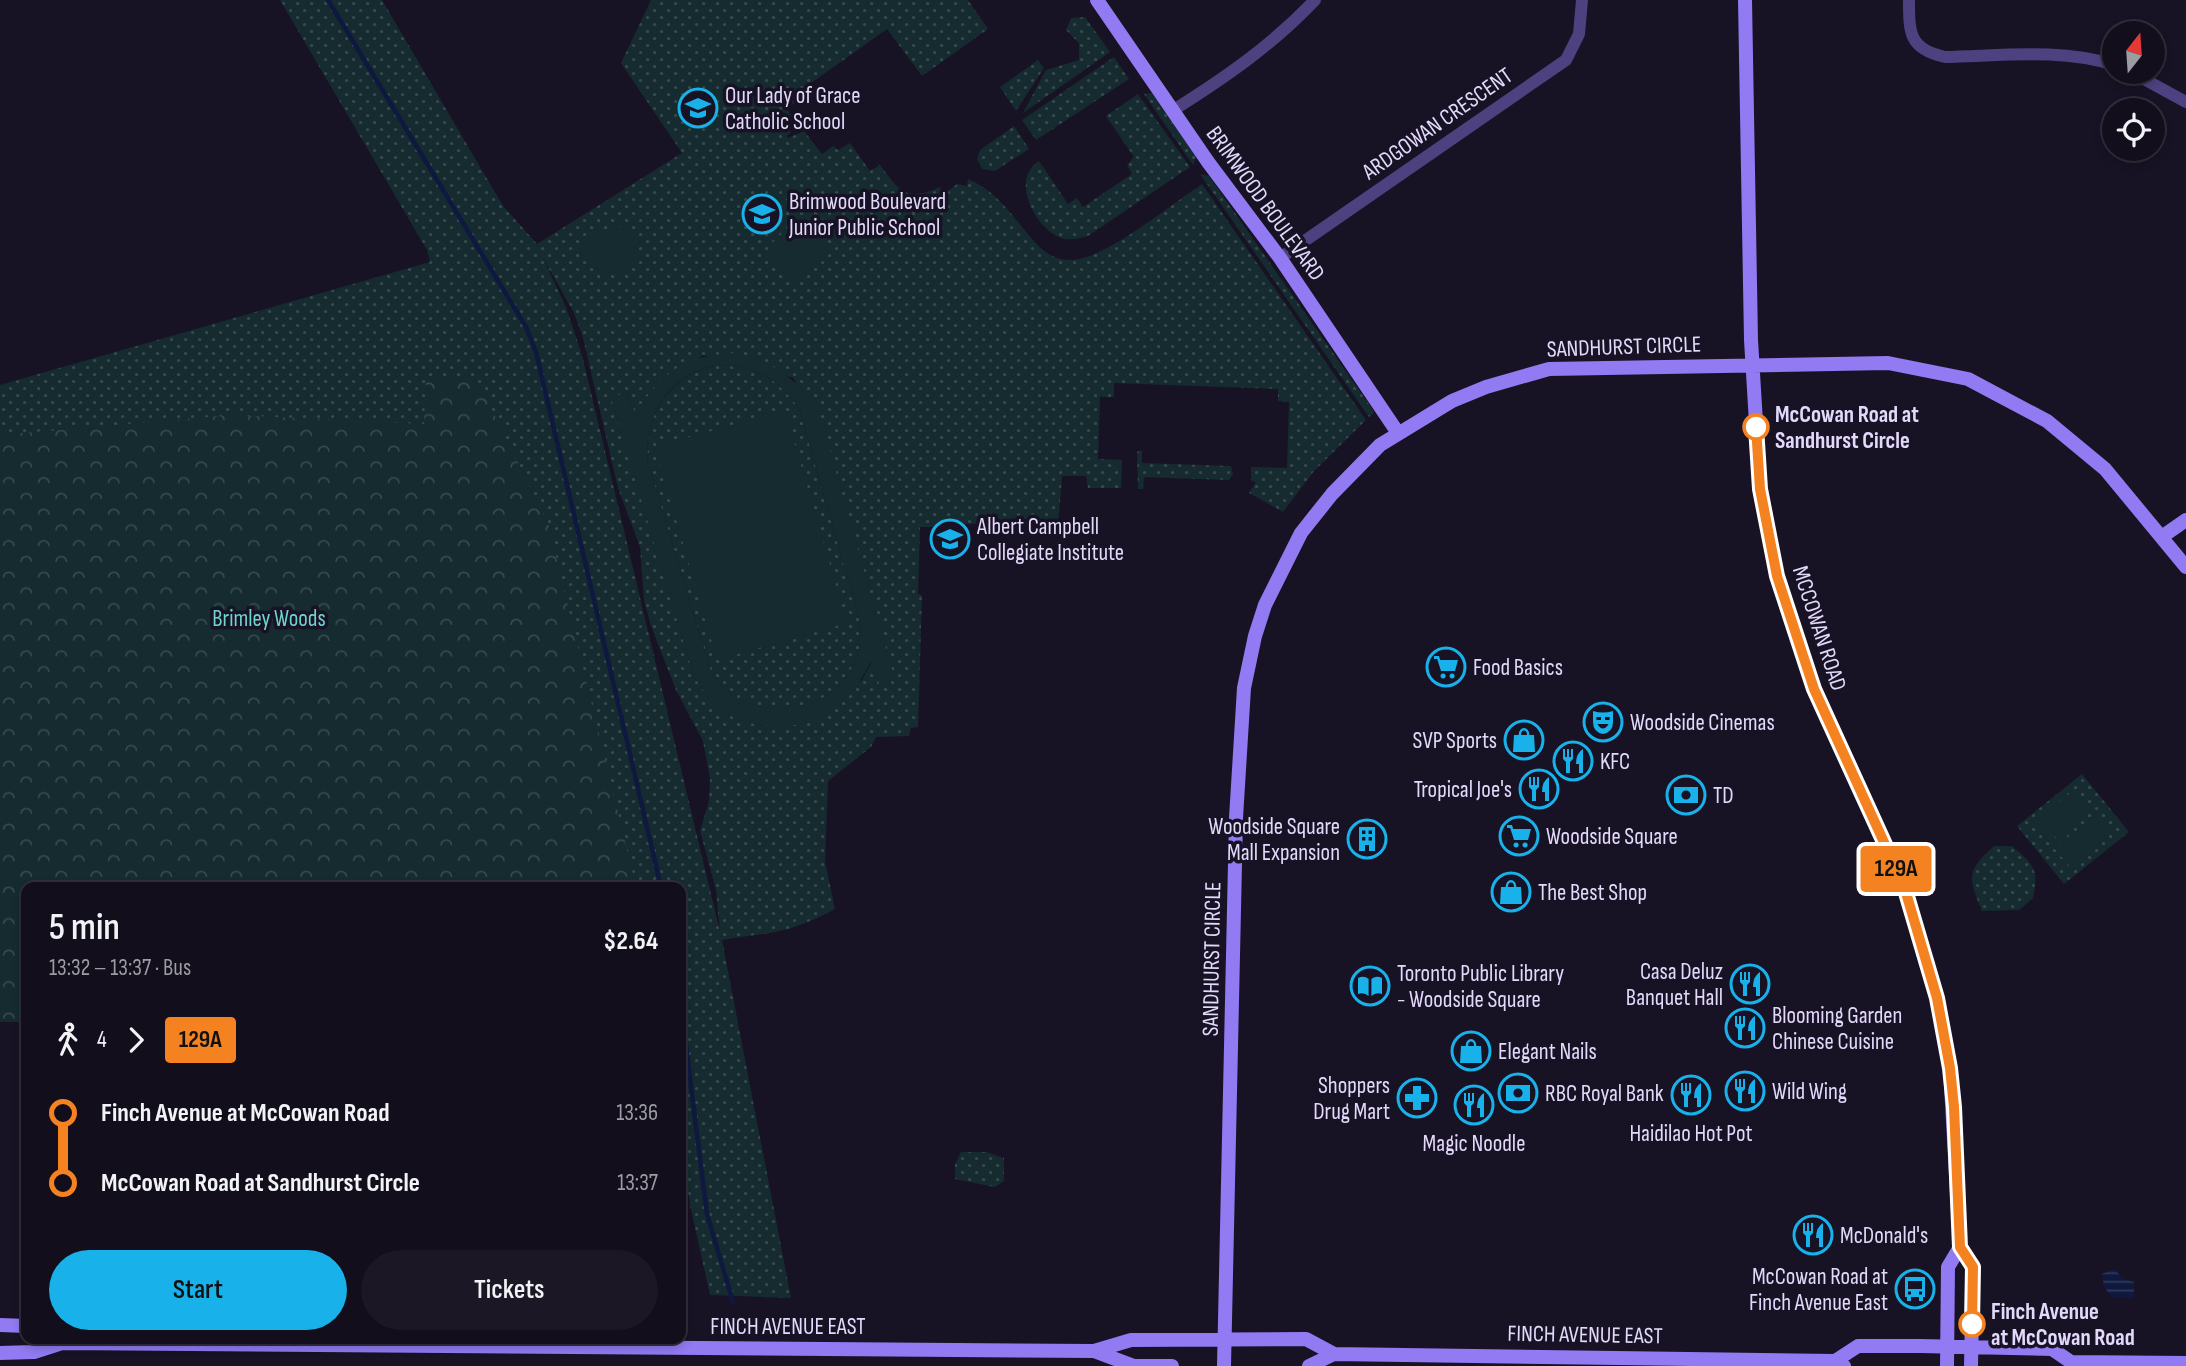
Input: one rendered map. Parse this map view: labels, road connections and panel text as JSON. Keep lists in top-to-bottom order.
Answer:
{
  "streets": {
    "main road": [
      "BRIMWOOD BOULEVARD",
      "SANDHURST CIRCLE",
      "MCCOWAN ROAD",
      "FINCH AVENUE EAST"
    ],
    "street": ["ARDGOWAN CRESCENT"]
  },
  "crossings": [
    ["ARDGOWAN CRESCENT", "BRIMWOOD BOULEVARD"],
    ["BRIMWOOD BOULEVARD", "SANDHURST CIRCLE"],
    ["SANDHURST CIRCLE", "MCCOWAN ROAD"],
    ["SANDHURST CIRCLE", "FINCH AVENUE EAST"],
    ["MCCOWAN ROAD", "FINCH AVENUE EAST"]
  ],
  "parks": ["Brimley Woods"],
  "places": {
    "school or university": ["Our Lady of Grace Catholic School", "Brimwood Boulevard Junior Public School", "Albert Campbell Collegiate Institute"],
    "other": ["McCowan Road at Sandhurst Circle", "Finch Avenue at McCowan Road"],
    "supermarket": ["Food Basics", "Woodside Square"],
    "theatre": ["Woodside Cinemas"],
    "shop": ["SVP Sports", "The Best Shop", "Elegant Nails"],
    "restaurant": [
      "KFC",
      "Tropical Joe's",
      "Casa Deluz Banquet Hall",
      "Blooming Garden Chinese Cuisine",
      "Wild Wing",
      "Haidilao Hot Pot",
      "Magic Noodle",
      "McDonald's"
    ],
    "bank": ["TD", "RBC Royal Bank"],
    "building": ["Woodside Square Mall Expansion"],
    "library": ["Toronto Public Library - Woodside Square"],
    "pharmacy": ["Shoppers Drug Mart"],
    "bus stop": ["McCowan Road at Finch Avenue East"]
  },
  "lines": ["bus line 129A"],
  "north": "top",
  "page": {
    "on_map": "129A",
    "heading": ["5 min", "13:32 – 13:37 · Bus", "$2.64"],
    "legs": ["4", "129A"],
    "list": [
      {
        "name": "Finch Avenue at McCowan Road",
        "value": "13:36"
      },
      {
        "name": "McCowan Road at Sandhurst Circle",
        "value": "13:37"
      }
    ],
    "buttons": ["Start", "Tickets"]
  }
}
